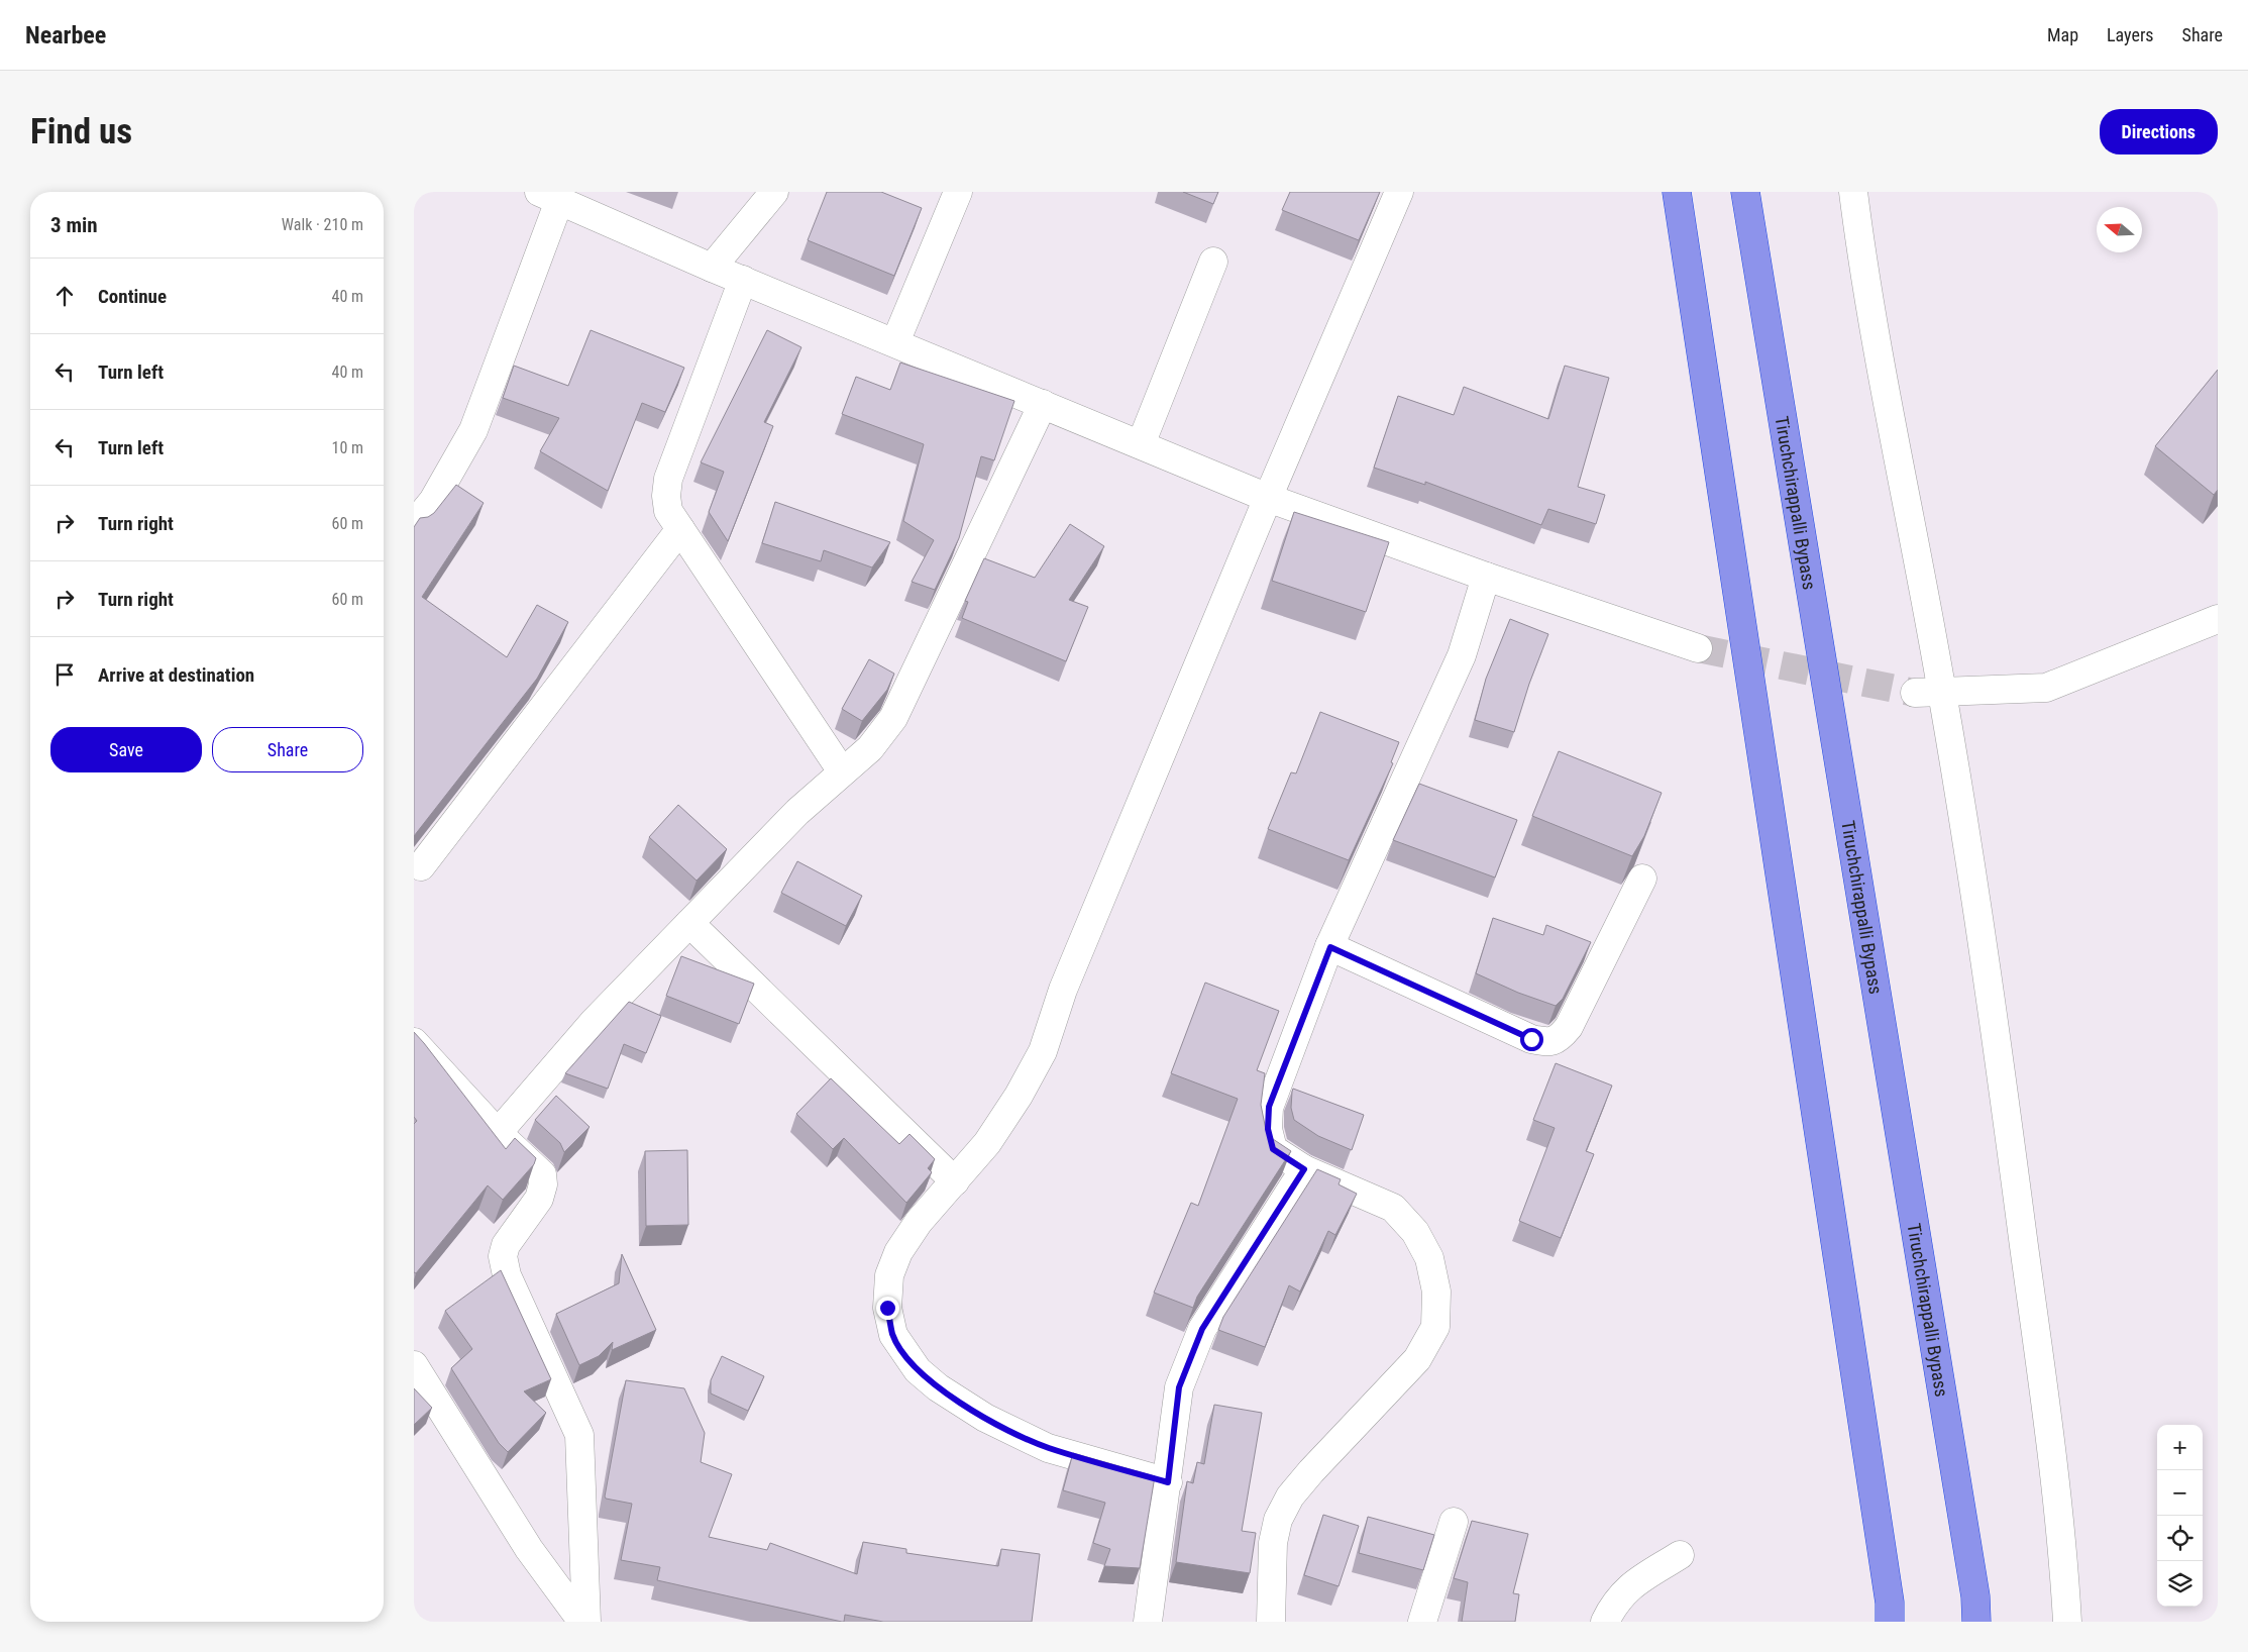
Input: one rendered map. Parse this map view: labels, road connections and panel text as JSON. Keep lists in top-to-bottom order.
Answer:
{
  "streets": {
    "highway": ["Tiruchchirappalli Bypass"]
  },
  "north": "left",
  "page": {
    "header": "Nearbee",
    "nav": ["Map", "Layers", "Share"],
    "buttons": [
      "Directions",
      ["Save", "Share"]
    ],
    "title": "Find us",
    "heading": ["3 min", "Walk · 210 m"],
    "list": [
      ["Continue", "40 m"],
      ["Turn left", "40 m"],
      ["Turn left", "10 m"],
      ["Turn right", "60 m"],
      ["Turn right", "60 m"],
      "Arrive at destination"
    ],
    "map_buttons": ["+", "−"]
  }
}
